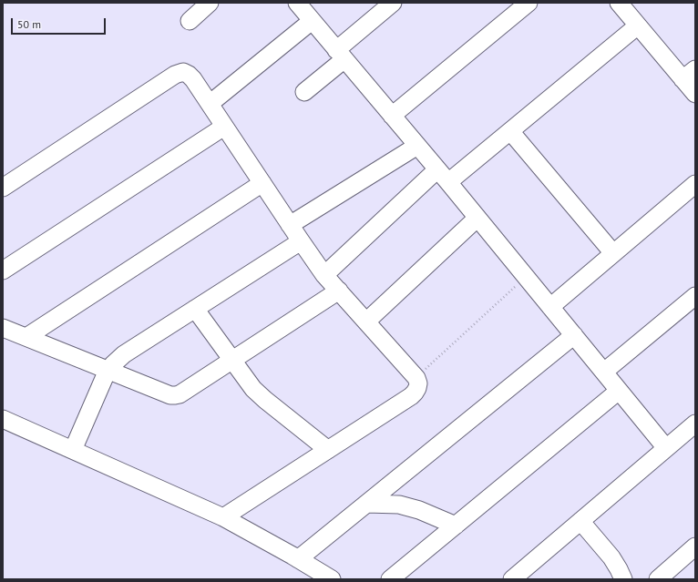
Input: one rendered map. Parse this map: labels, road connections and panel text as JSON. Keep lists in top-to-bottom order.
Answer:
{
  "scale_bar": "50 m"
}
